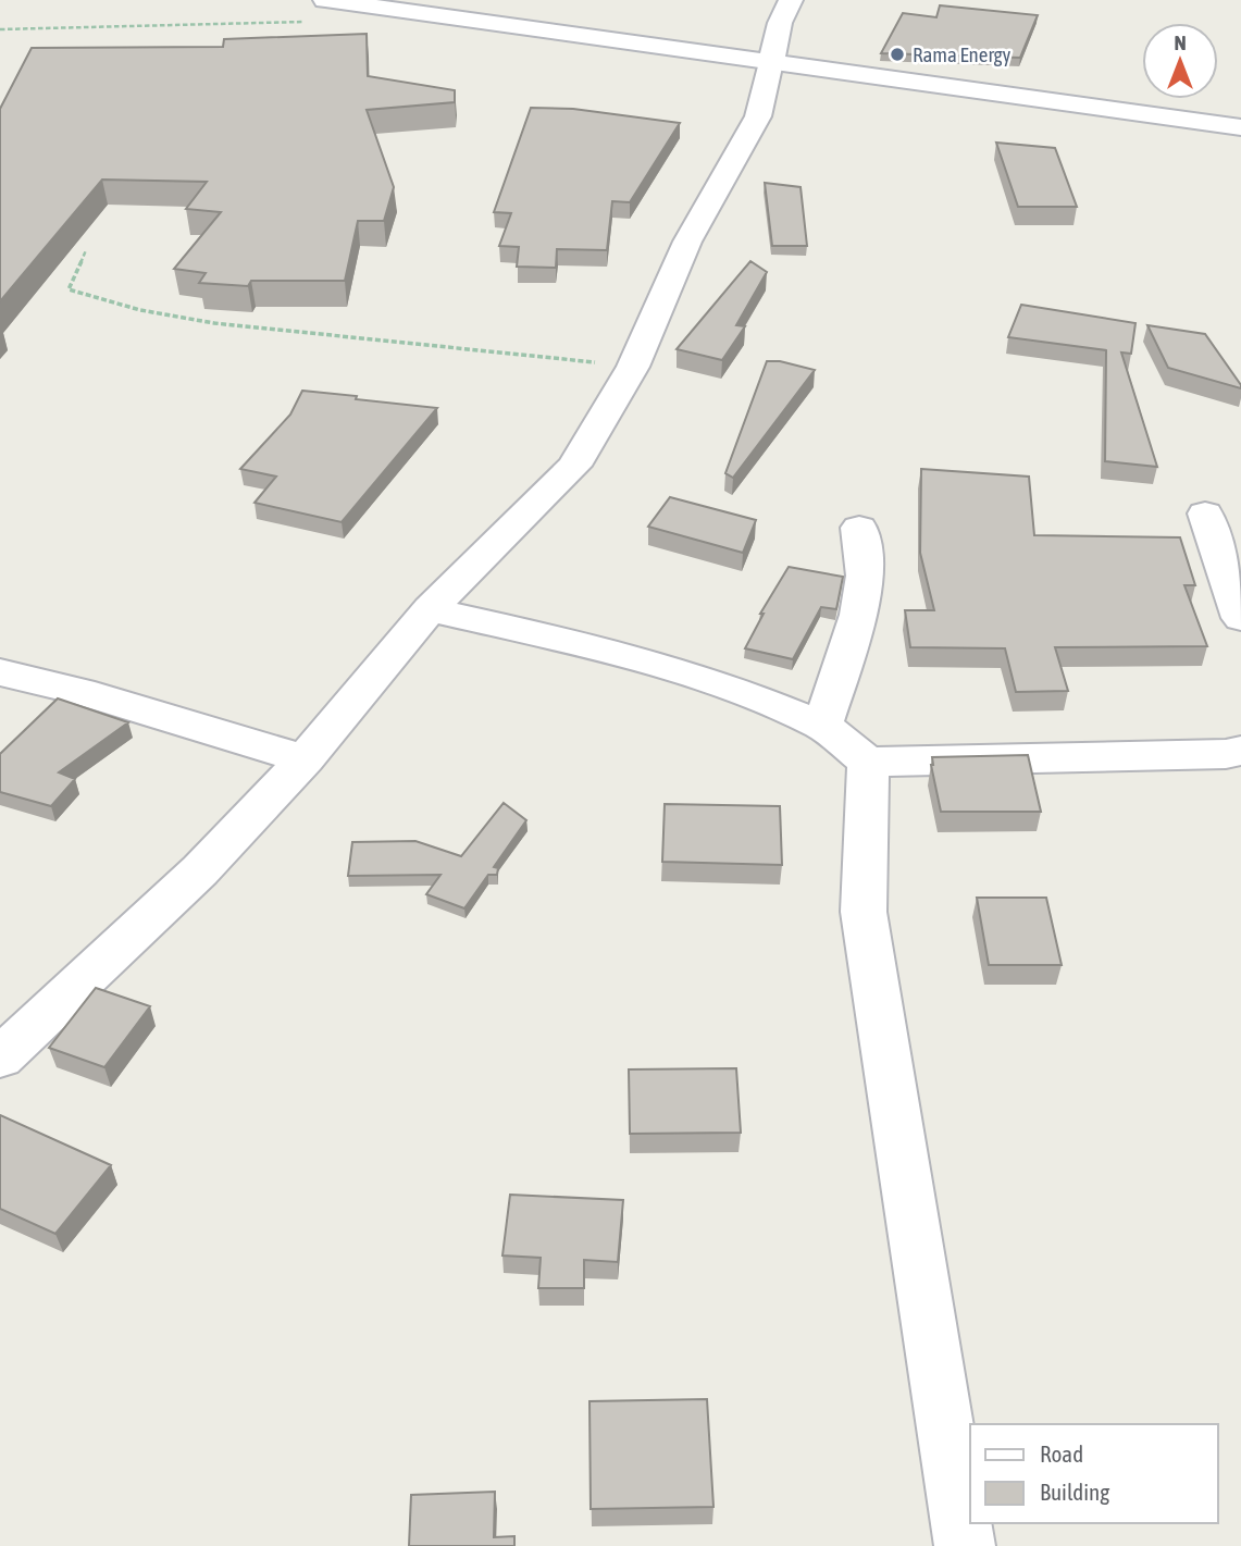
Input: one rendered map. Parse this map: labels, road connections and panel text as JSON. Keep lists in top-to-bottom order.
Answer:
{
  "places": ["Rama Energy"],
  "legend": ["Road", "Building"],
  "north": "top"
}
